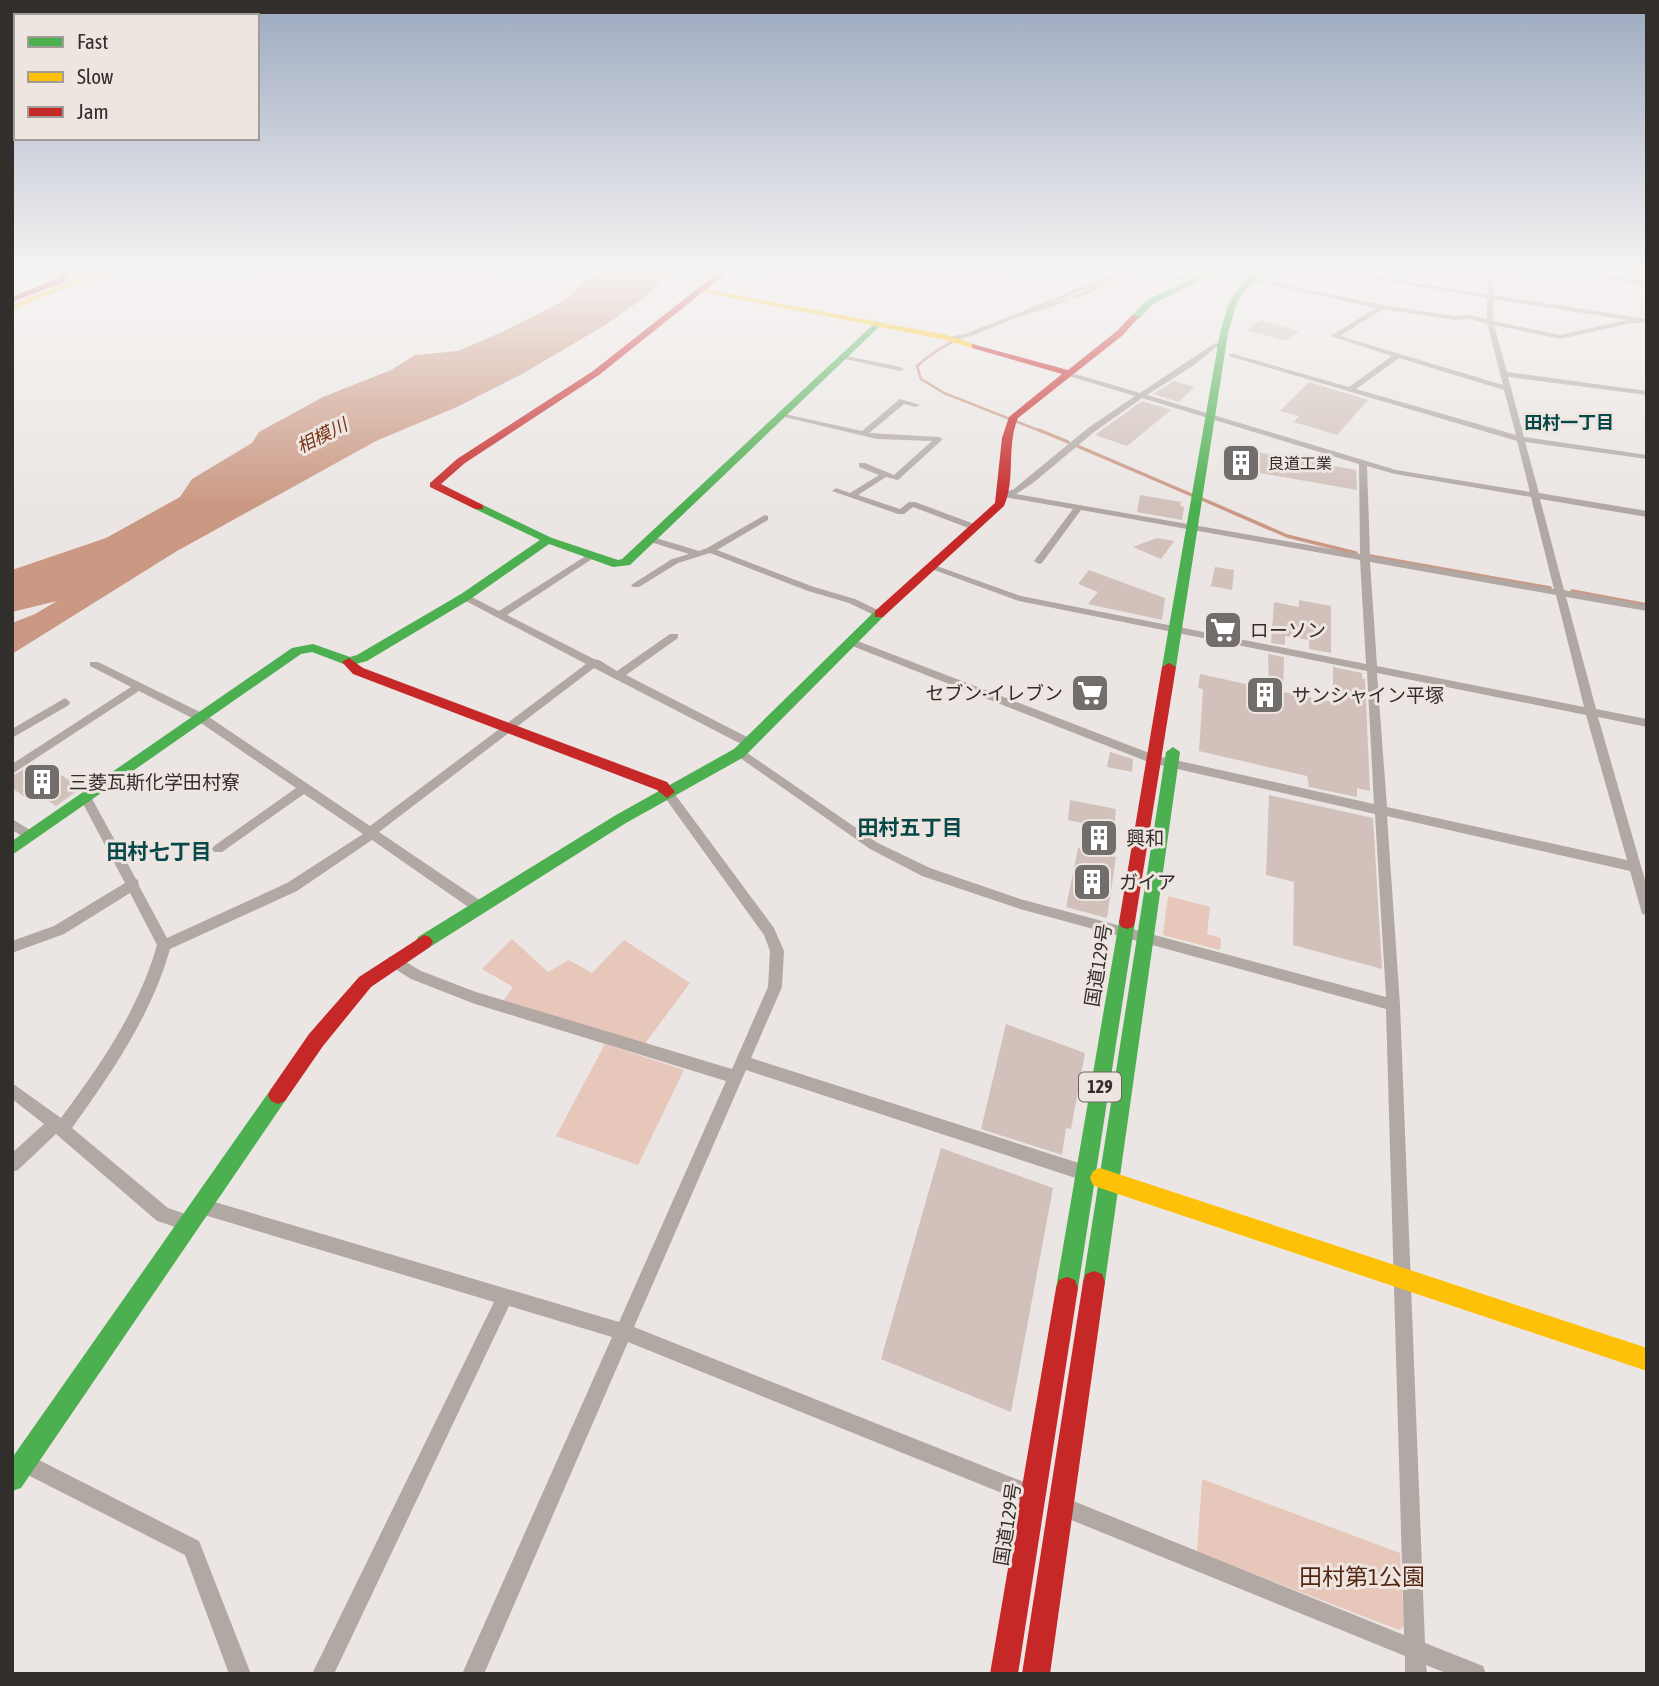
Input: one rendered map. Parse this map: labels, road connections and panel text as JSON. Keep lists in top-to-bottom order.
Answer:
{
  "streets": {
    "main road": ["国道129号", "129"]
  },
  "districts": ["田村一丁目", "田村五丁目", "田村七丁目"],
  "water": ["相模川"],
  "parks": ["田村第1公園"],
  "places": {
    "building": [
      "良道工業",
      "サンシャイン平塚",
      "三菱瓦斯化学田村寮",
      "興和",
      "ガイア"
    ],
    "supermarket": ["ローソン", "セブン-イレブン"]
  },
  "legend": ["Fast", "Slow", "Jam"]
}
